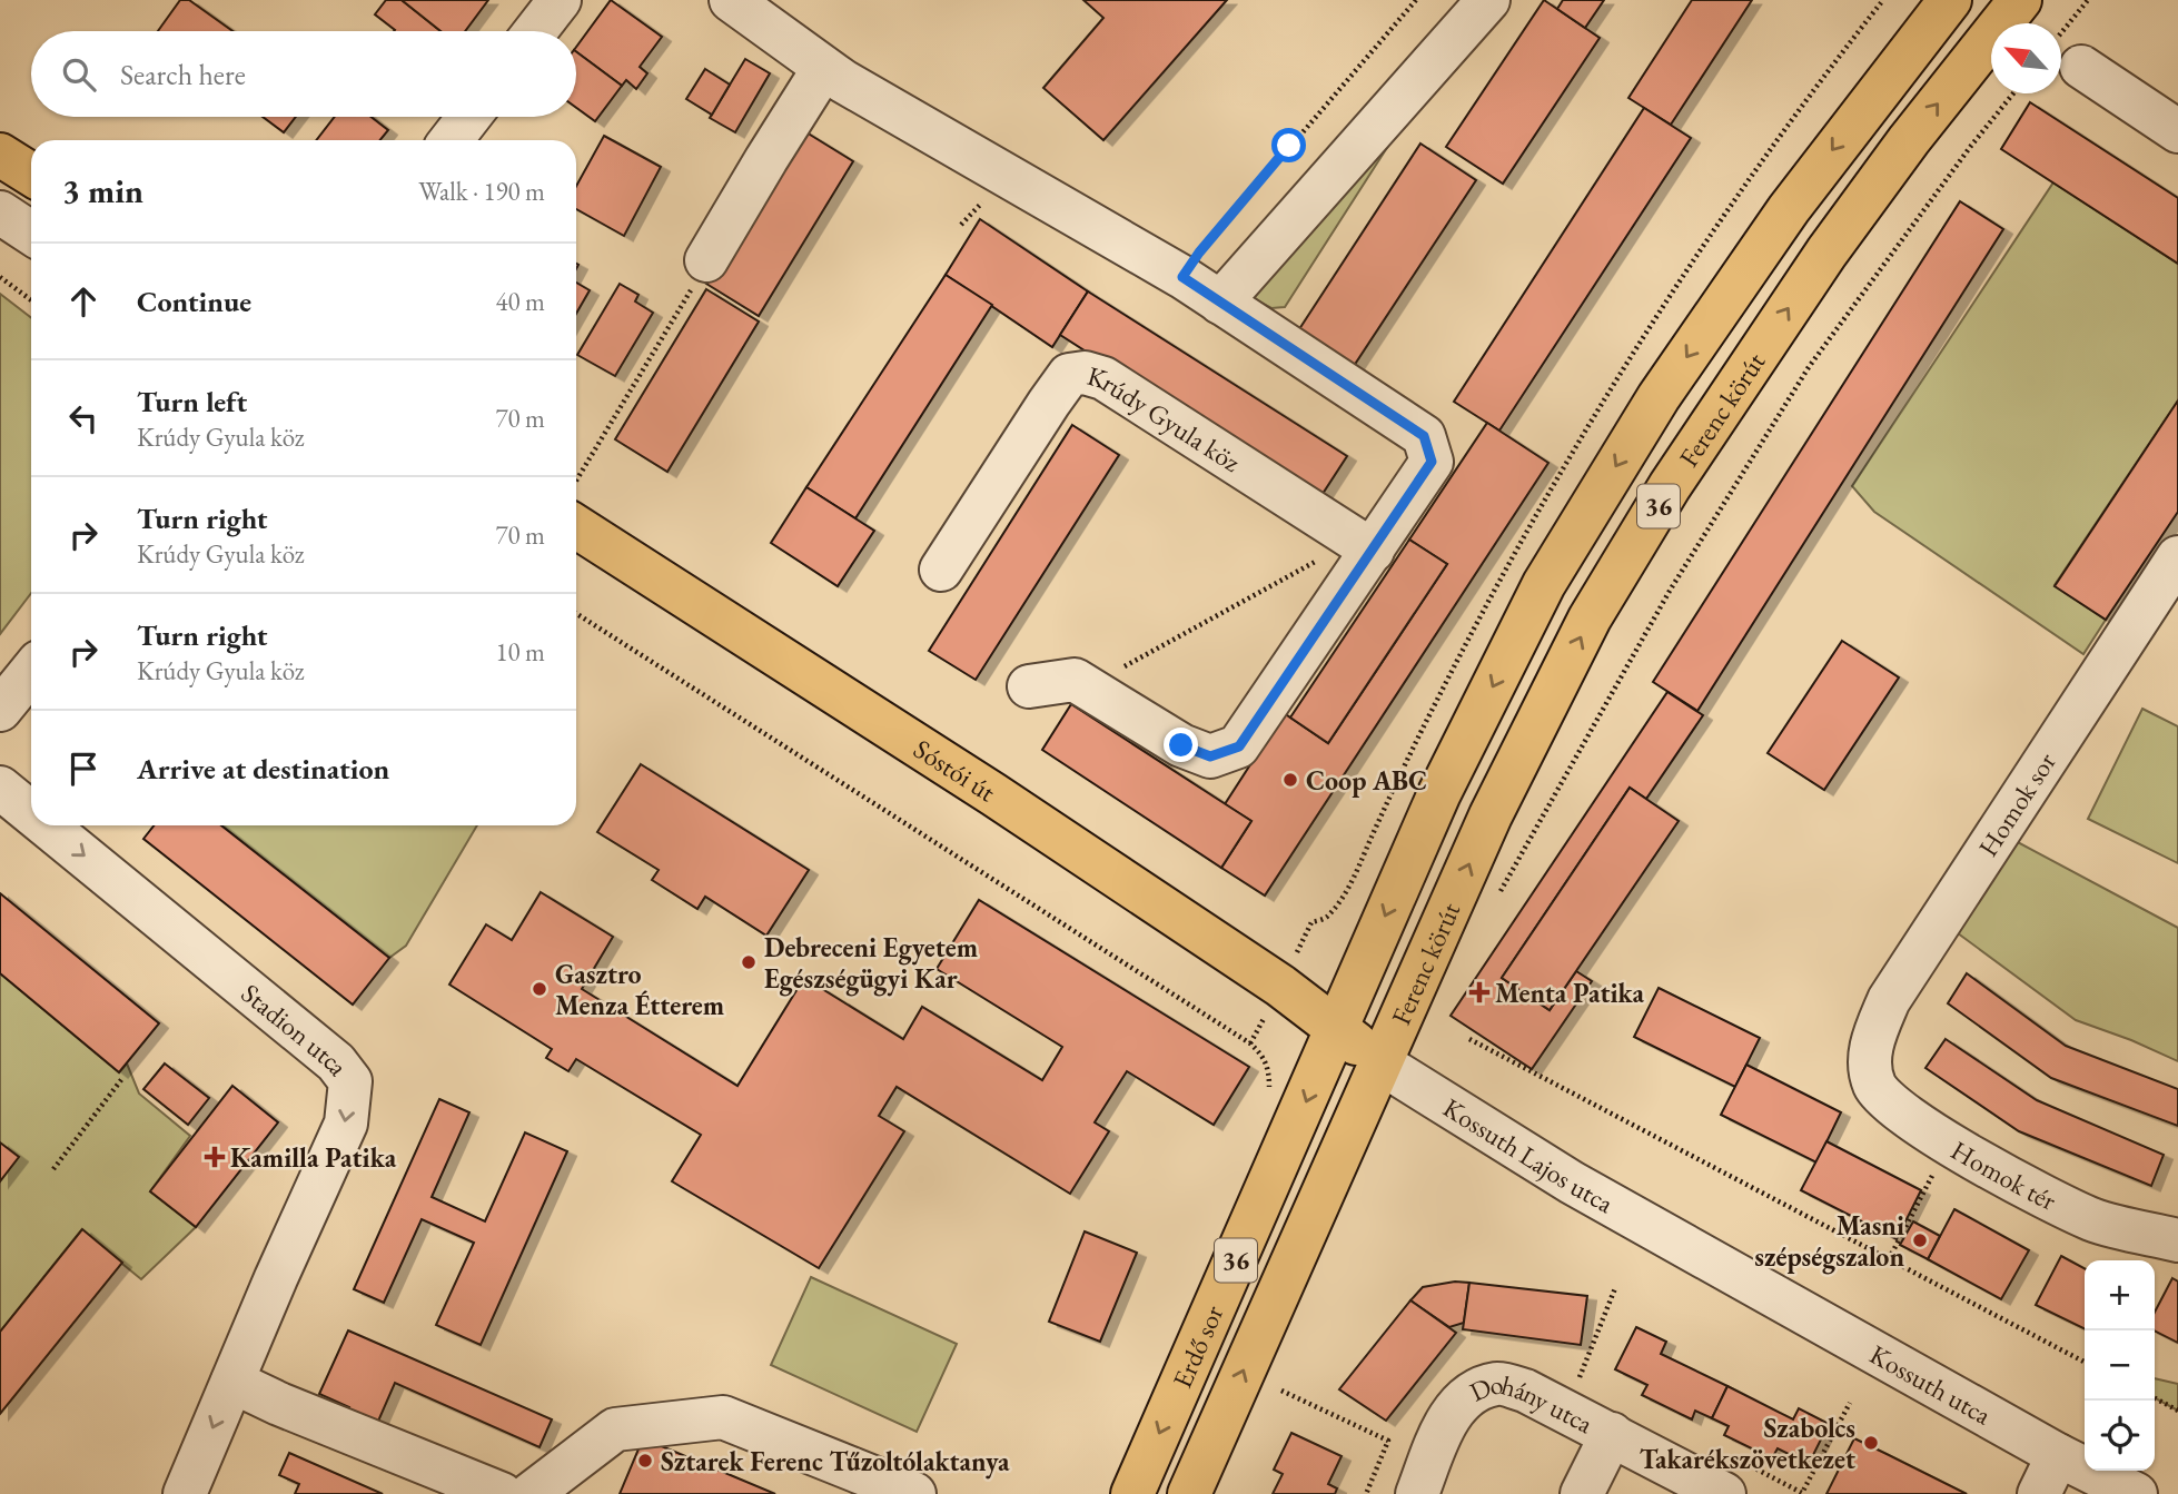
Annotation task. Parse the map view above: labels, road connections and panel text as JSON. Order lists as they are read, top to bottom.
{
  "streets": {
    "main road": [
      "Ferenc körút",
      "36",
      "Sóstói út",
      "Kossuth Lajos utca",
      "Erdő sor"
    ],
    "street": [
      "Krúdy Gyula köz",
      "Homok sor",
      "Stadion utca",
      "Homok tér",
      "Kossuth utca",
      "Dohány utca"
    ]
  },
  "crossings": [
    ["Ferenc körút", "Sóstói út"],
    ["Ferenc körút", "Kossuth Lajos utca"],
    ["Ferenc körút", "Erdő sor"],
    ["Sóstói út", "Kossuth Lajos utca"],
    ["Sóstói út", "Erdő sor"],
    ["Homok sor", "Homok tér"],
    ["Kossuth Lajos utca", "Erdő sor"],
    ["Kossuth Lajos utca", "Kossuth utca"]
  ],
  "one_way": ["Stadion utca"],
  "places": {
    "other": [
      "Coop ABC",
      "Debreceni Egyetem Egészségügyi Kar",
      "Gasztro Menza Étterem",
      "Masni szépségszalon",
      "Szabolcs Takarékszövetkezet",
      "Sztarek Ferenc Tűzoltólaktanya"
    ],
    "health": ["Menta Patika", "Kamilla Patika"]
  },
  "north": "top left",
  "page": {
    "search": "Search here",
    "heading": ["3 min", "Walk · 190 m"],
    "list": [
      ["Continue", "40 m"],
      ["Turn left", "Krúdy Gyula köz", "70 m"],
      ["Turn right", "Krúdy Gyula köz", "70 m"],
      ["Turn right", "Krúdy Gyula köz", "10 m"],
      "Arrive at destination"
    ],
    "map_buttons": ["+", "−"]
  }
}
